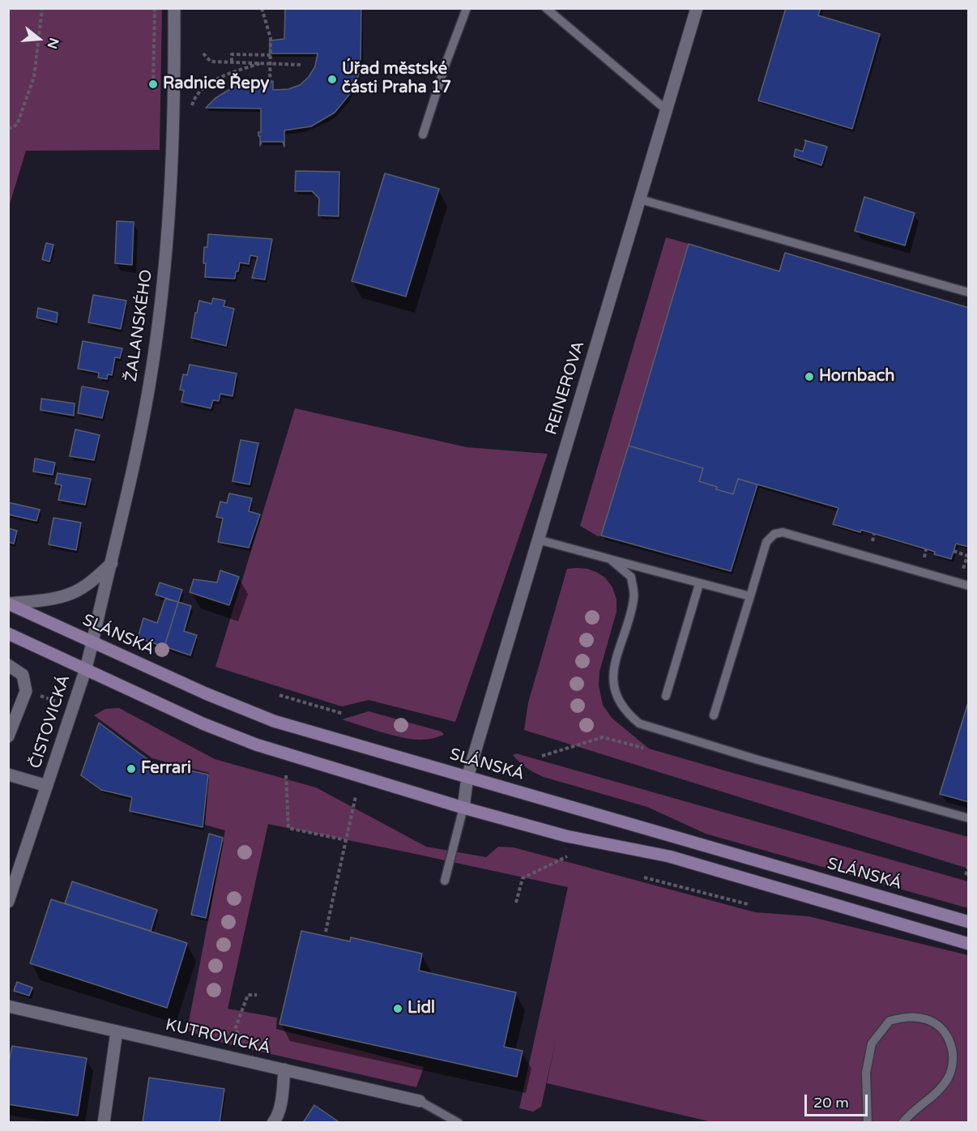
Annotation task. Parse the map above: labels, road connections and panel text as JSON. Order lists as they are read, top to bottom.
{
  "streets": {
    "main road": ["SLÁNSKÁ"],
    "street": [
      "ŽALANSKÉHO",
      "REINEROVA",
      "ČISTOVICKÁ",
      "KUTROVICKÁ"
    ]
  },
  "crossings": [
    ["ŽALANSKÉHO", "SLÁNSKÁ"],
    ["ŽALANSKÉHO", "ČISTOVICKÁ"],
    ["REINEROVA", "SLÁNSKÁ"],
    ["SLÁNSKÁ", "ČISTOVICKÁ"]
  ],
  "places": [
    "Úřad městské části Praha 17",
    "Radnice Řepy",
    "Hornbach",
    "Ferrari",
    "Lidl"
  ],
  "scale_bar": "20 m",
  "north": "right"
}
